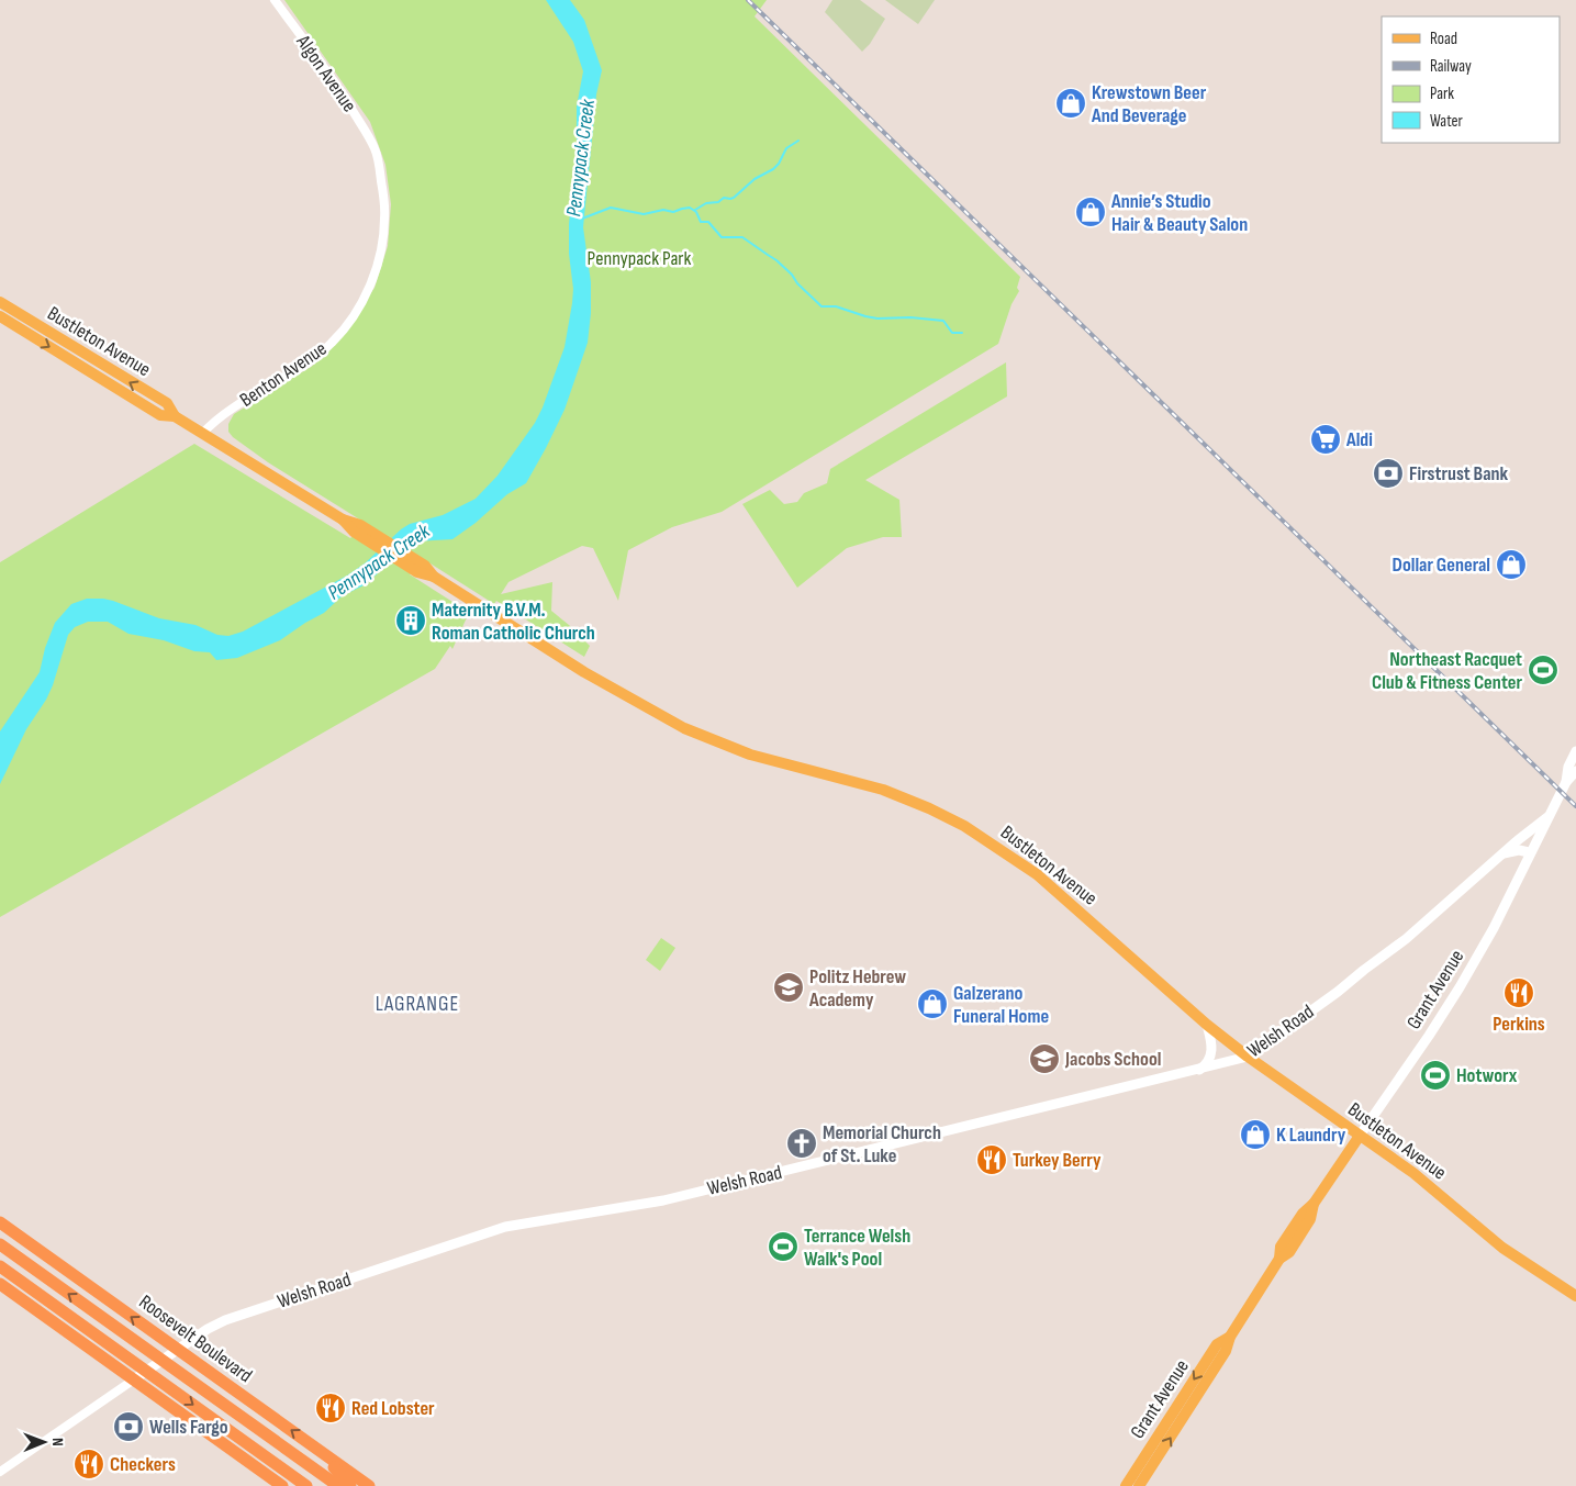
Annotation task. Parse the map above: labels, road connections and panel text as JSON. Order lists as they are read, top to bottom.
{
  "streets": {
    "highway": ["Roosevelt Boulevard"],
    "main road": ["Bustleton Avenue", "Grant Avenue", "Welsh Road"],
    "street": ["Algon Avenue", "Benton Avenue"]
  },
  "crossings": [
    ["Algon Avenue", "Benton Avenue"],
    ["Bustleton Avenue", "Benton Avenue"],
    ["Bustleton Avenue", "Grant Avenue"],
    ["Bustleton Avenue", "Welsh Road"],
    ["Grant Avenue", "Welsh Road"],
    ["Welsh Road", "Roosevelt Boulevard"]
  ],
  "districts": ["LAGRANGE"],
  "water": ["Pennypack Creek"],
  "parks": ["Pennypack Park"],
  "places": {
    "shop": [
      "Krewstown Beer And Beverage",
      "Annie’s Studio Hair & Beauty Salon",
      "Dollar General",
      "Galzerano Funeral Home",
      "K Laundry"
    ],
    "supermarket": ["Aldi"],
    "bank": ["Firstrust Bank", "Wells Fargo"],
    "building": ["Maternity B.V.M. Roman Catholic Church"],
    "sports": ["Northeast Racquet Club & Fitness Center", "Hotworx", "Terrance Welsh Walk's Pool"],
    "school or university": ["Politz Hebrew Academy", "Jacobs School"],
    "restaurant": [
      "Perkins",
      "Turkey Berry",
      "Red Lobster",
      "Checkers"
    ],
    "church": ["Memorial Church of St. Luke"]
  },
  "legend": [
    "Road",
    "Railway",
    "Park",
    "Water"
  ],
  "north": "right"
}
